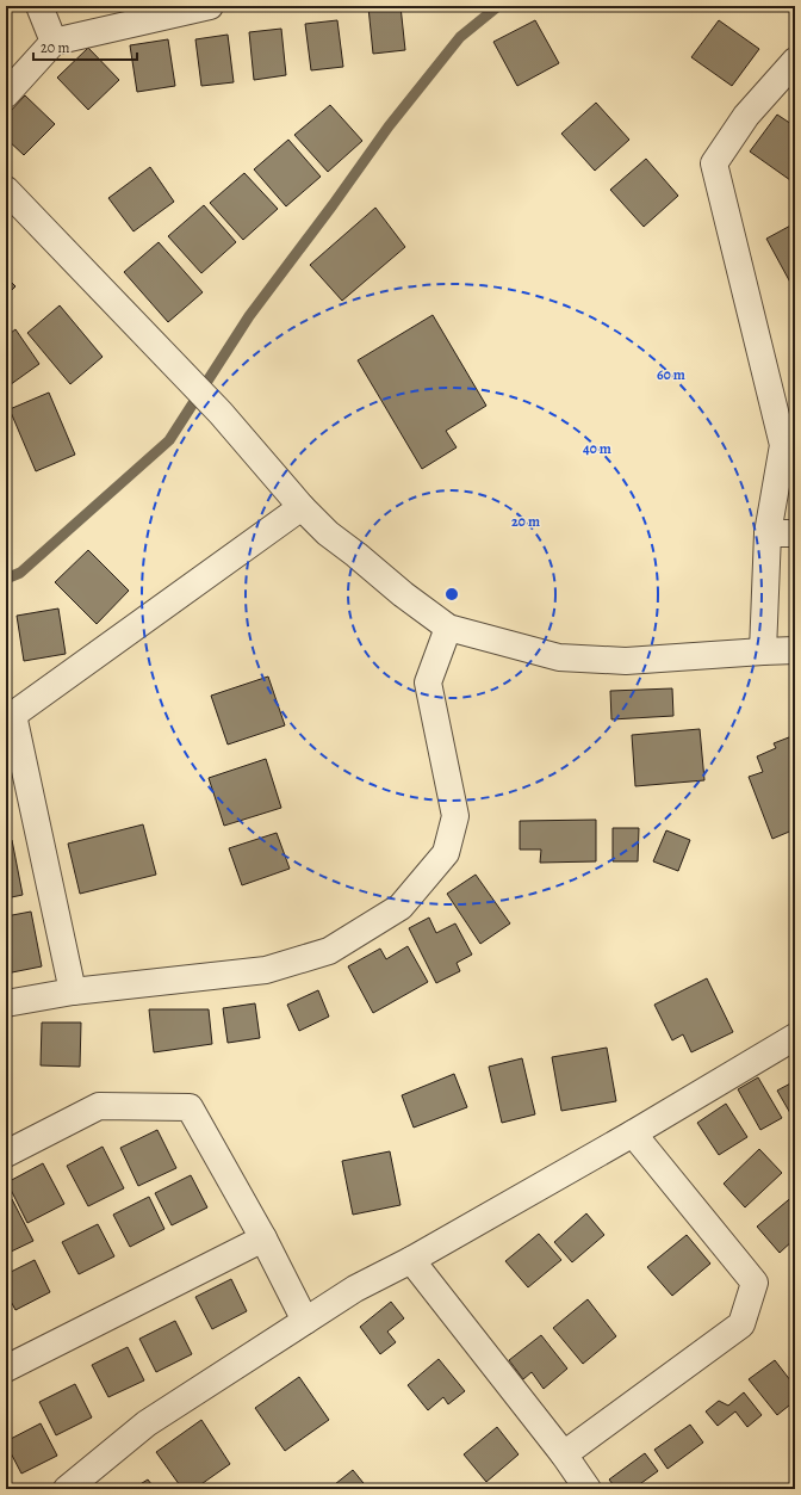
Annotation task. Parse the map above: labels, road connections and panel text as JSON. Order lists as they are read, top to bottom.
{
  "scale_bar": "20 m",
  "rings": ["60 m", "40 m", "20 m"]
}
